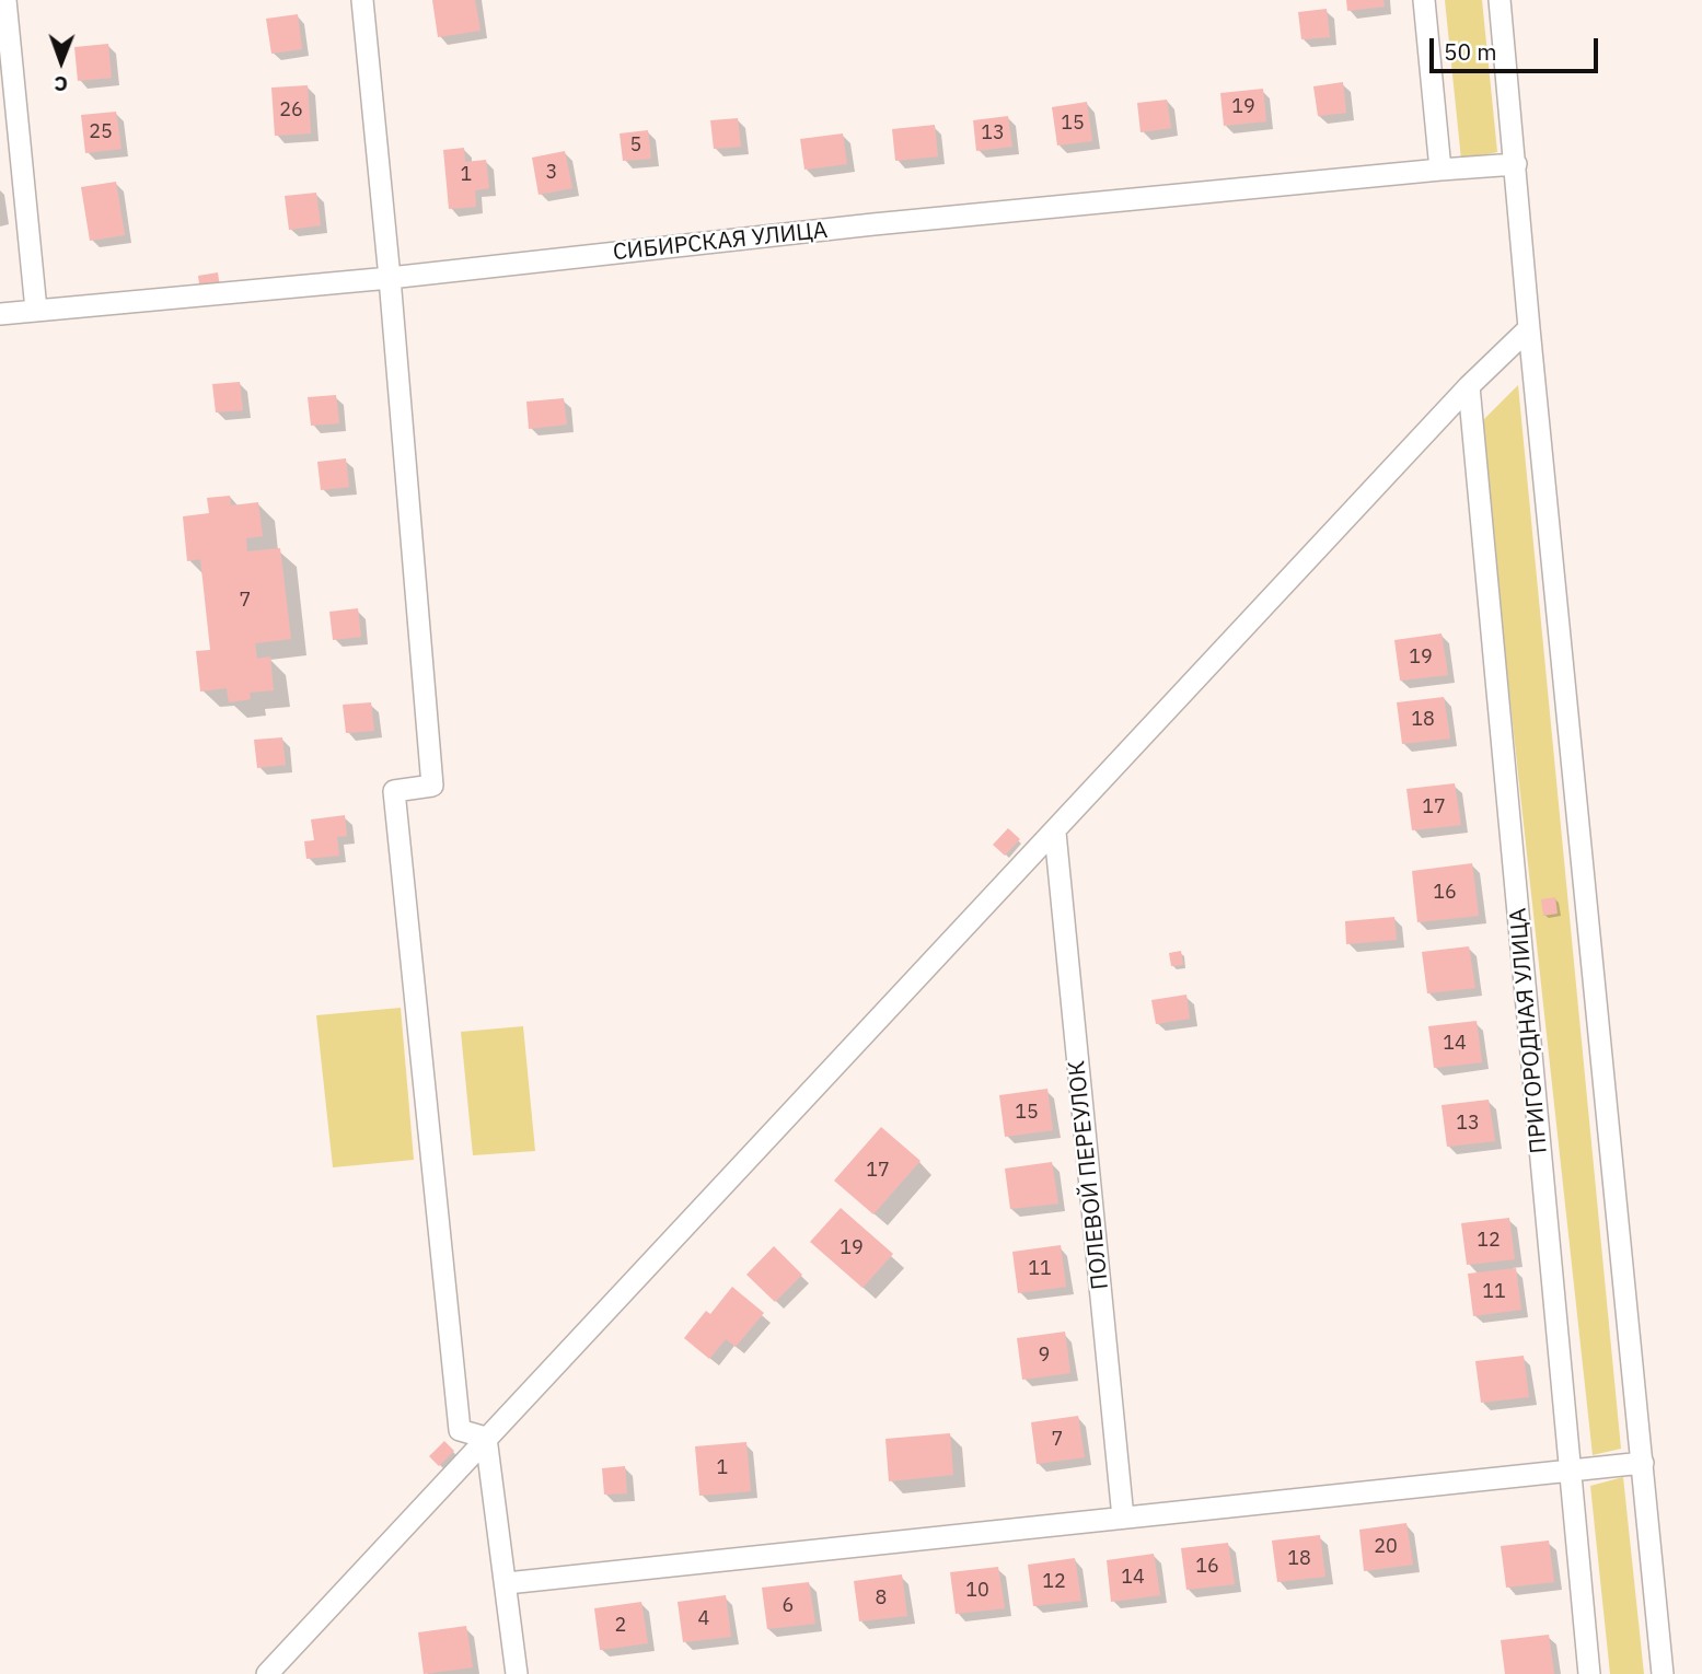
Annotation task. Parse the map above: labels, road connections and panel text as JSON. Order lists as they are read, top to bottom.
{
  "streets": {
    "street": ["СИБИРСКАЯ УЛИЦА", "ПРИГОРОДНАЯ УЛИЦА", "ПОЛЕВОЙ ПЕРЕУЛОК"]
  },
  "house_numbers": [
    "19",
    "26",
    "15",
    "25",
    "13",
    "5",
    "3",
    "1",
    "7",
    "19",
    "18",
    "17",
    "16",
    "14",
    "15",
    "13",
    "17",
    "12",
    "19",
    "11",
    "11",
    "9",
    "7",
    "1",
    "20",
    "18",
    "16",
    "14",
    "12",
    "10",
    "8",
    "6",
    "4",
    "2"
  ],
  "scale_bar": "50 m",
  "north": "bottom"
}
